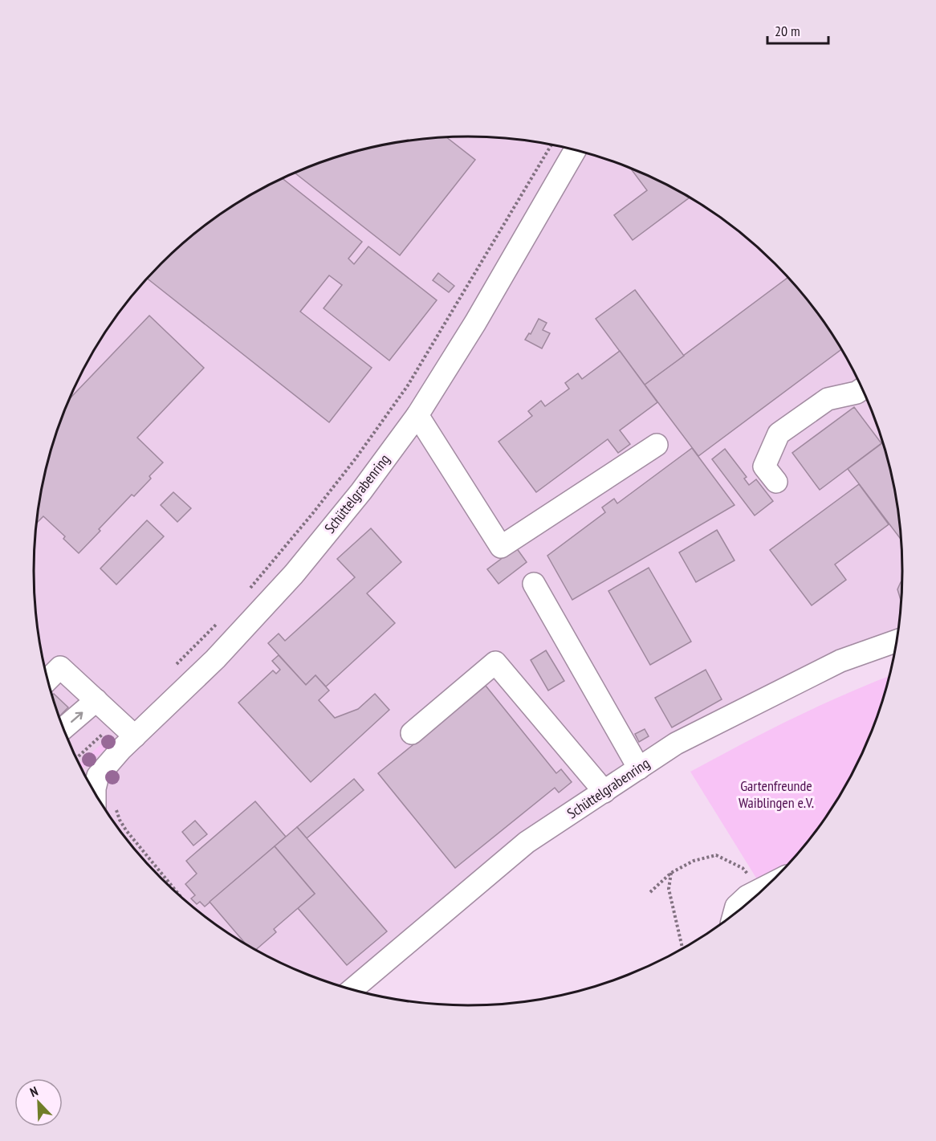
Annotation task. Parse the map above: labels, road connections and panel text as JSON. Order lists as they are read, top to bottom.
{
  "streets": {
    "street": ["Schüttelgrabenring"]
  },
  "parks": ["Gartenfreunde Waiblingen e.V."],
  "scale_bar": "20 m",
  "north": "top left"
}
